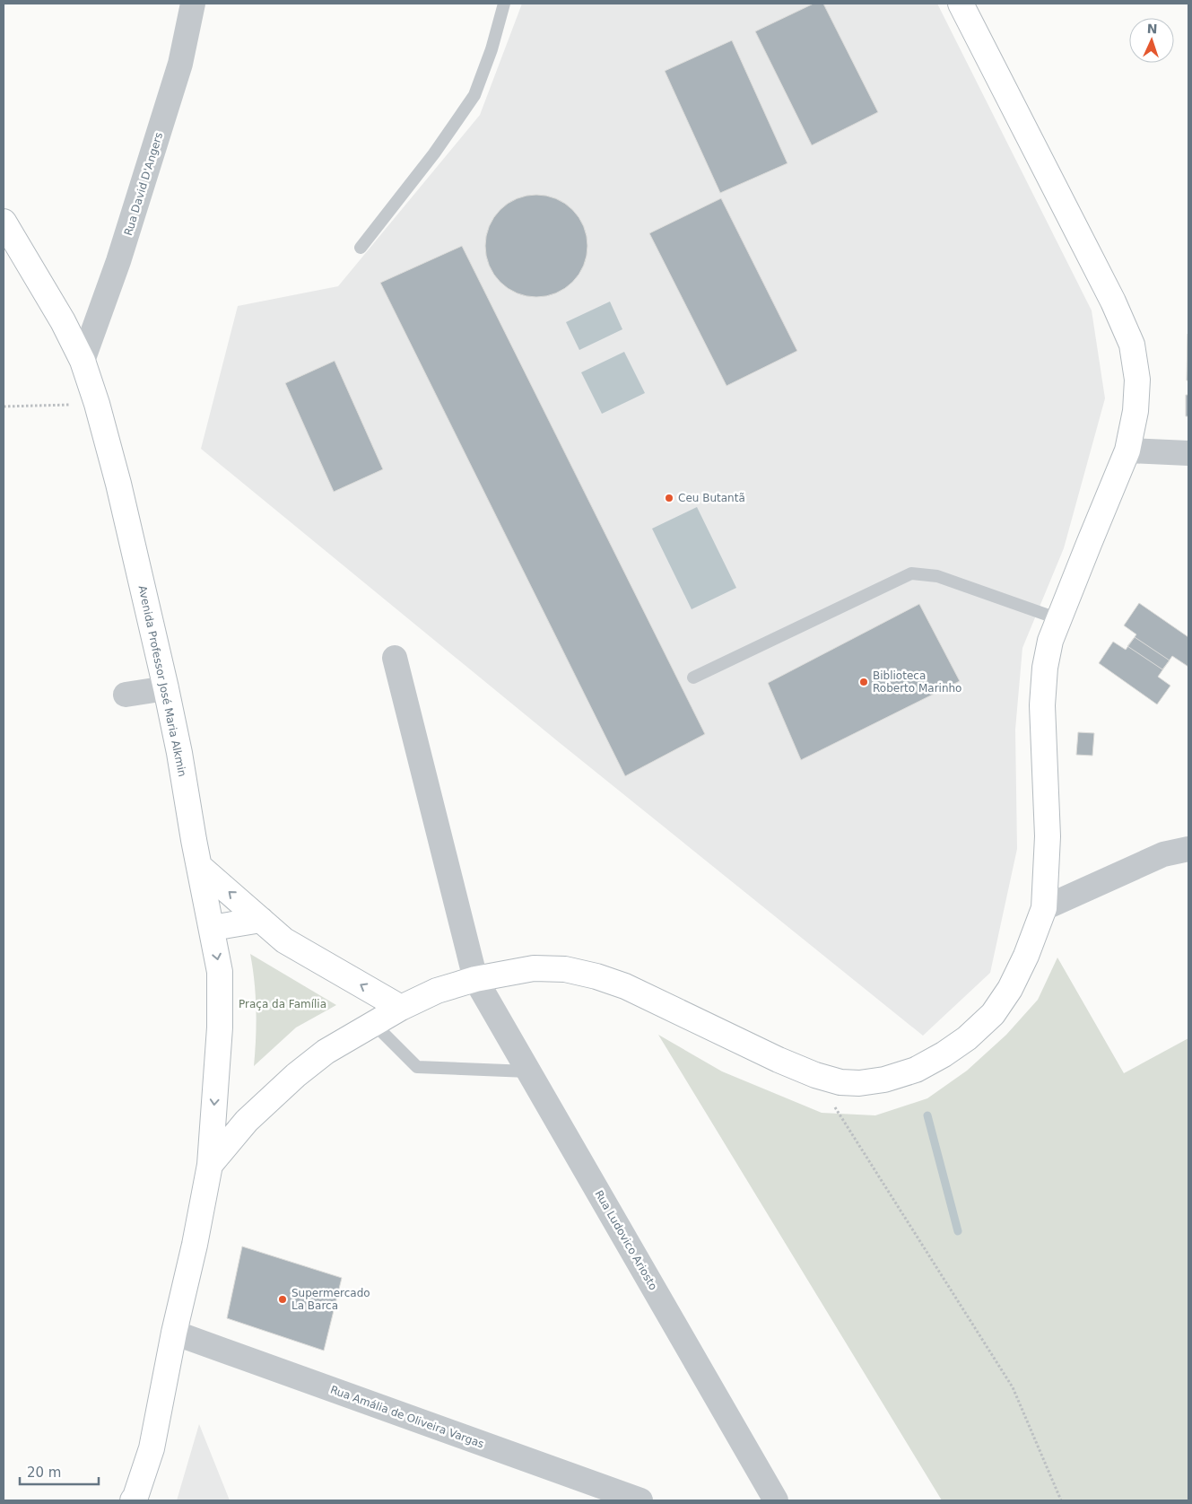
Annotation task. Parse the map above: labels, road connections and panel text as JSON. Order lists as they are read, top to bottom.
{
  "streets": {
    "main road": ["Avenida Professor José Maria Alkmin"],
    "street": ["Rua David D'Angers", "Rua Ludovico Ariosto", "Rua Amália de Oliveira Vargas"]
  },
  "crossings": [
    ["Rua David D'Angers", "Avenida Professor José Maria Alkmin"],
    ["Avenida Professor José Maria Alkmin", "Rua Amália de Oliveira Vargas"]
  ],
  "parks": ["Praça da Família"],
  "places": ["Ceu Butantã", "Biblioteca Roberto Marinho", "Supermercado La Barca"],
  "scale_bar": "20 m",
  "north": "top"
}
